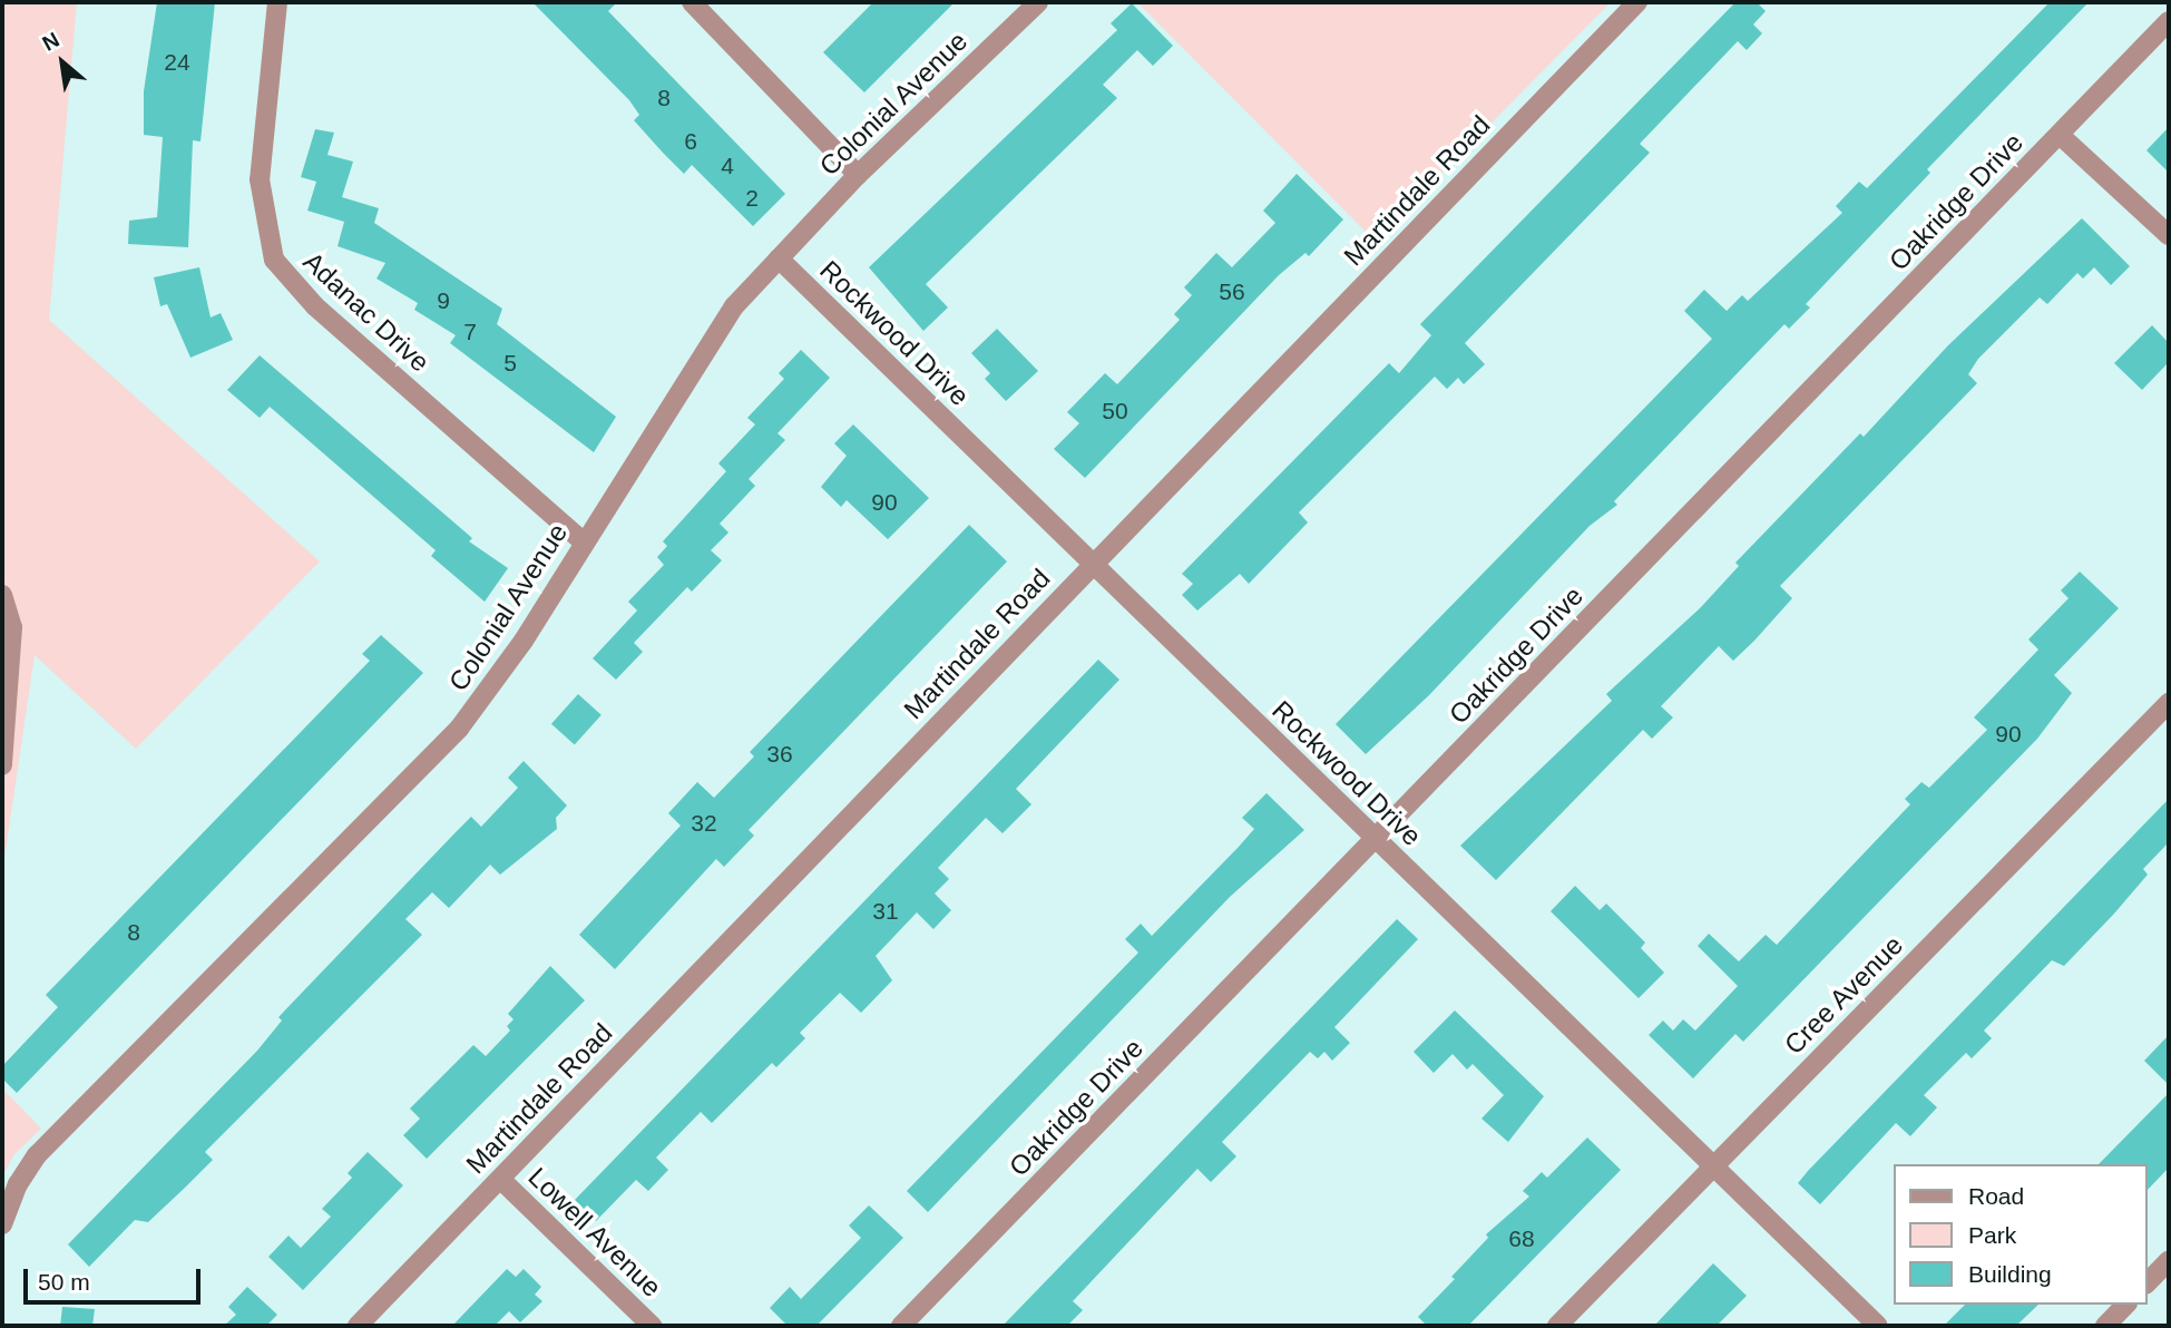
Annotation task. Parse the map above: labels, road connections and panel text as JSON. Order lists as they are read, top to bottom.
{
  "streets": {
    "street": [
      "Colonial Avenue",
      "Martindale Road",
      "Oakridge Drive",
      "Adanac Drive",
      "Rockwood Drive",
      "Cree Avenue",
      "Lowell Avenue"
    ]
  },
  "crossings": [
    ["Colonial Avenue", "Adanac Drive"],
    ["Colonial Avenue", "Rockwood Drive"],
    ["Martindale Road", "Rockwood Drive"],
    ["Martindale Road", "Lowell Avenue"],
    ["Oakridge Drive", "Rockwood Drive"],
    ["Rockwood Drive", "Cree Avenue"]
  ],
  "house_numbers": [
    "24",
    "8",
    "6",
    "4",
    "2",
    "56",
    "9",
    "7",
    "5",
    "50",
    "90",
    "90",
    "36",
    "32",
    "31",
    "8",
    "68"
  ],
  "legend": ["Road", "Park", "Building"],
  "scale_bar": "50 m",
  "north": "top left"
}
